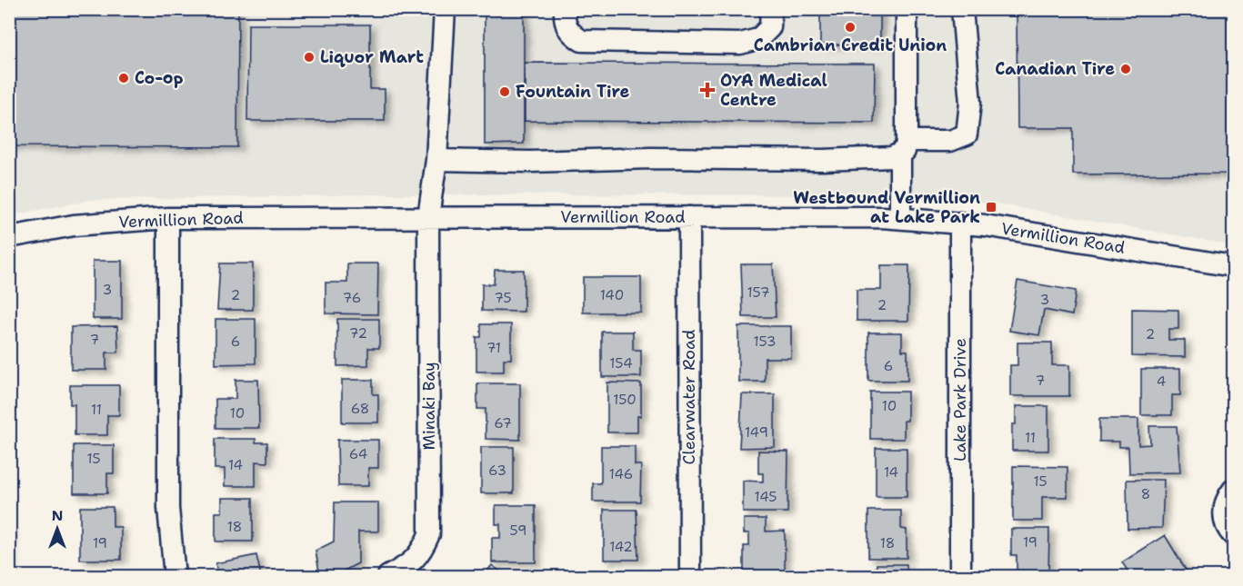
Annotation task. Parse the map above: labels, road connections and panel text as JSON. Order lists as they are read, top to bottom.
{
  "streets": {
    "street": [
      "Vermillion Road",
      "Clearwater Road",
      "Lake Park Drive",
      "Minaki Bay"
    ]
  },
  "crossings": [
    ["Vermillion Road", "Clearwater Road"],
    ["Vermillion Road", "Lake Park Drive"],
    ["Vermillion Road", "Minaki Bay"]
  ],
  "places": {
    "other": [
      "Cambrian Credit Union",
      "Liquor Mart",
      "Canadian Tire",
      "Co-op",
      "Fountain Tire"
    ],
    "health": ["OYA Medical Centre"],
    "transit": ["Westbound Vermillion at Lake Park"]
  },
  "house_numbers": [
    "3",
    "157",
    "2",
    "140",
    "76",
    "75",
    "3",
    "2",
    "72",
    "2",
    "7",
    "6",
    "153",
    "71",
    "154",
    "6",
    "7",
    "4",
    "150",
    "10",
    "68",
    "11",
    "10",
    "67",
    "149",
    "11",
    "64",
    "15",
    "14",
    "63",
    "14",
    "146",
    "15",
    "8",
    "145",
    "18",
    "59",
    "19",
    "19",
    "18",
    "142"
  ],
  "north": "top"
}
